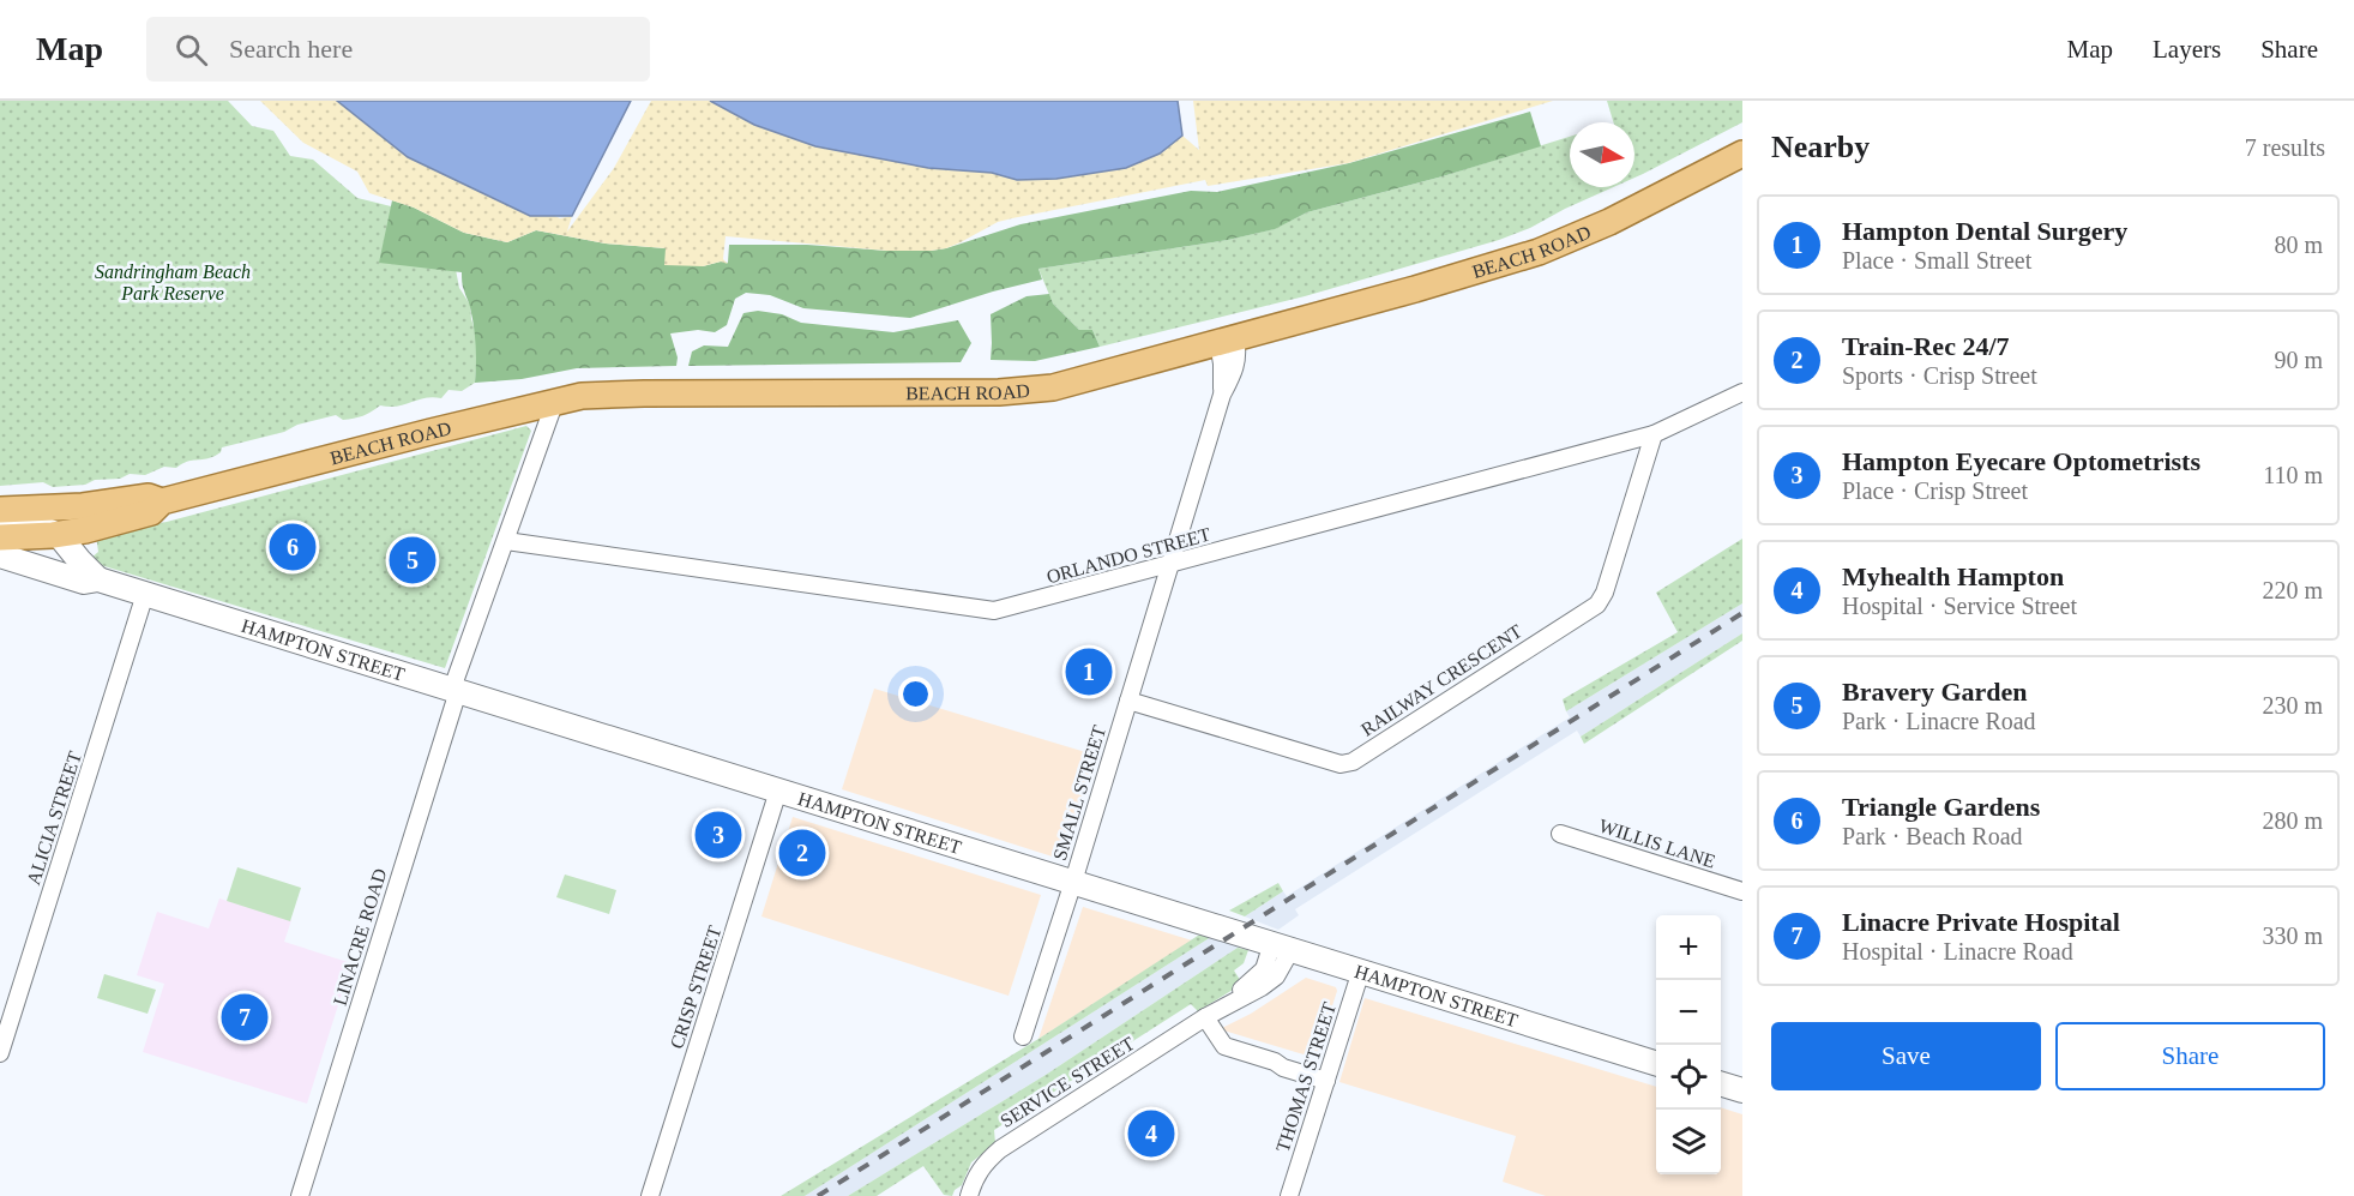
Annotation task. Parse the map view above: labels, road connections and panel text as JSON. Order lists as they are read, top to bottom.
{
  "streets": {
    "main road": ["BEACH ROAD", "HAMPTON STREET"],
    "street": [
      "ORLANDO STREET",
      "RAILWAY CRESCENT",
      "SMALL STREET",
      "ALICIA STREET",
      "WILLIS LANE",
      "LINACRE ROAD",
      "CRISP STREET",
      "THOMAS STREET",
      "SERVICE STREET"
    ]
  },
  "crossings": [
    ["BEACH ROAD", "HAMPTON STREET"],
    ["BEACH ROAD", "SMALL STREET"],
    ["BEACH ROAD", "LINACRE ROAD"],
    ["ORLANDO STREET", "RAILWAY CRESCENT"],
    ["ORLANDO STREET", "SMALL STREET"],
    ["ORLANDO STREET", "LINACRE ROAD"],
    ["HAMPTON STREET", "SMALL STREET"],
    ["HAMPTON STREET", "ALICIA STREET"],
    ["HAMPTON STREET", "LINACRE ROAD"],
    ["HAMPTON STREET", "CRISP STREET"],
    ["HAMPTON STREET", "THOMAS STREET"],
    ["HAMPTON STREET", "SERVICE STREET"],
    ["RAILWAY CRESCENT", "SMALL STREET"]
  ],
  "parks": ["Sandringham Beach Park Reserve"],
  "north": "right",
  "page": {
    "header": "Map",
    "search": "Search here",
    "nav": ["Map", "Layers", "Share"],
    "heading": ["Nearby", "7 results"],
    "list": [
      {
        "mark": "1",
        "name": "Hampton Dental Surgery",
        "note": "Place · Small Street",
        "value": "80 m"
      },
      {
        "mark": "2",
        "name": "Train-Rec 24/7",
        "note": "Sports · Crisp Street",
        "value": "90 m"
      },
      {
        "mark": "3",
        "name": "Hampton Eyecare Optometrists",
        "note": "Place · Crisp Street",
        "value": "110 m"
      },
      {
        "mark": "4",
        "name": "Myhealth Hampton",
        "note": "Hospital · Service Street",
        "value": "220 m"
      },
      {
        "mark": "5",
        "name": "Bravery Garden",
        "note": "Park · Linacre Road",
        "value": "230 m"
      },
      {
        "mark": "6",
        "name": "Triangle Gardens",
        "note": "Park · Beach Road",
        "value": "280 m"
      },
      {
        "mark": "7",
        "name": "Linacre Private Hospital",
        "note": "Hospital · Linacre Road",
        "value": "330 m"
      }
    ],
    "pins": [
      "6",
      "5",
      "1",
      "3",
      "2",
      "7",
      "4"
    ],
    "map_buttons": ["+", "−"],
    "buttons": ["Save", "Share"]
  }
}
